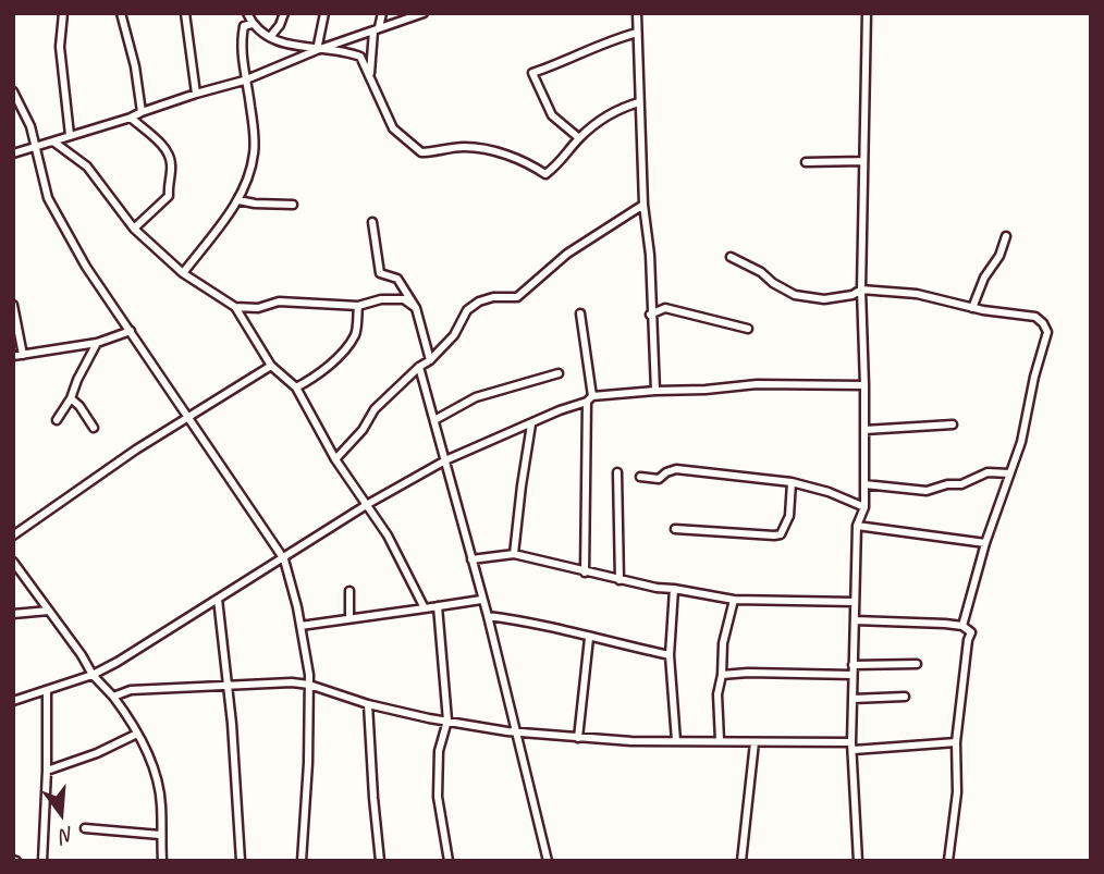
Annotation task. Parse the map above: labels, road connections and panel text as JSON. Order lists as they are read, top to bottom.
{
  "north": "bottom"
}
